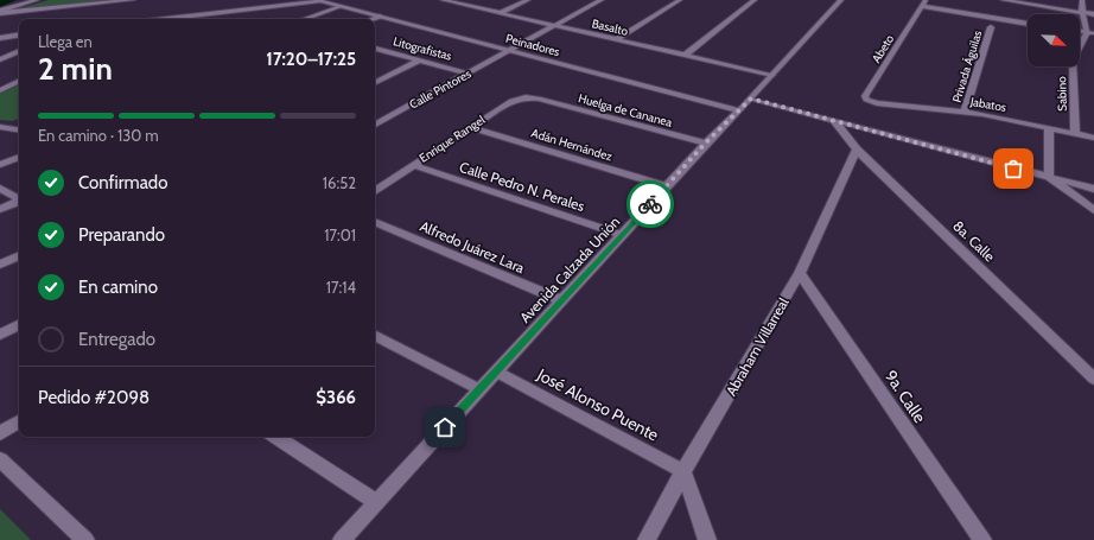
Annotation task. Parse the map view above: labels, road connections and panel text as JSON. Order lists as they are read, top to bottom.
{
  "streets": {
    "street": [
      "Basalto",
      "Peinadores",
      "Litografistas",
      "Abeto",
      "Privada Águilas",
      "Calle Pintores",
      "Sabino",
      "Jabatos",
      "Huelga de Cananea",
      "Enrique Rangel",
      "Adán Hernández",
      "Calle Pedro N. Perales",
      "8a. Calle",
      "Alfredo Juárez Lara",
      "Avenida Calzada Unión",
      "Abraham Villarreal",
      "9a. Calle",
      "José Alonso Puente"
    ]
  },
  "crossings": [
    ["Basalto", "Calle Pintores"],
    ["Basalto", "Avenida Calzada Unión"],
    ["Peinadores", "Calle Pintores"],
    ["Peinadores", "Avenida Calzada Unión"],
    ["Litografistas", "Calle Pintores"],
    ["Abeto", "Jabatos"],
    ["Privada Águilas", "Jabatos"],
    ["Sabino", "Jabatos"],
    ["Huelga de Cananea", "Enrique Rangel"],
    ["Huelga de Cananea", "Avenida Calzada Unión"],
    ["Enrique Rangel", "Adán Hernández"],
    ["Enrique Rangel", "Calle Pedro N. Perales"],
    ["Adán Hernández", "Avenida Calzada Unión"],
    ["Calle Pedro N. Perales", "Avenida Calzada Unión"],
    ["8a. Calle", "Abraham Villarreal"],
    ["Alfredo Juárez Lara", "Avenida Calzada Unión"],
    ["Avenida Calzada Unión", "José Alonso Puente"],
    ["Abraham Villarreal", "9a. Calle"],
    ["Abraham Villarreal", "José Alonso Puente"]
  ],
  "north": "bottom right",
  "page": {
    "heading": ["2 min", "Llega en", "17:20–17:25"],
    "panel": ["Pedido #2098", "$366"],
    "bar": "En camino · 130 m",
    "list": [
      ["Confirmado", "16:52"],
      ["Preparando", "17:01"],
      ["En camino", "17:14"],
      "Entregado"
    ]
  }
}
